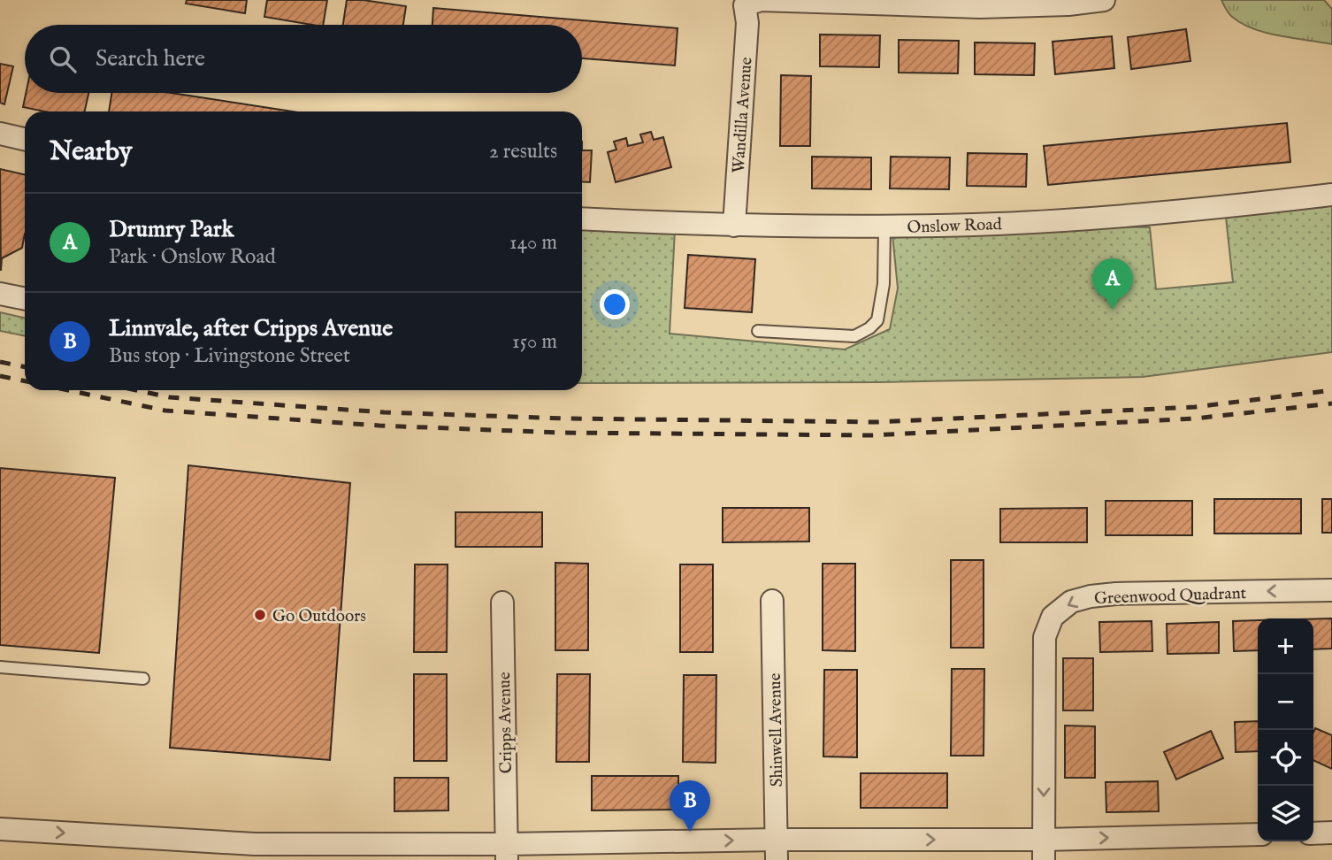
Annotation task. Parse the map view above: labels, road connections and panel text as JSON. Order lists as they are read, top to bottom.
{
  "streets": {
    "street": [
      "Wandilla Avenue",
      "Onslow Road",
      "Greenwood Quadrant",
      "Cripps Avenue",
      "Shinwell Avenue"
    ]
  },
  "crossings": [
    ["Wandilla Avenue", "Onslow Road"]
  ],
  "places": ["Go Outdoors"],
  "page": {
    "search": "Search here",
    "heading": ["Nearby", "2 results"],
    "list": [
      {
        "mark": "A",
        "name": "Drumry Park",
        "note": "Park · Onslow Road",
        "value": "140 m"
      },
      {
        "mark": "B",
        "name": "Linnvale, after Cripps Avenue",
        "note": "Bus stop · Livingstone Street",
        "value": "150 m"
      }
    ],
    "pins": ["A", "B"],
    "map_buttons": ["+", "−"]
  }
}
